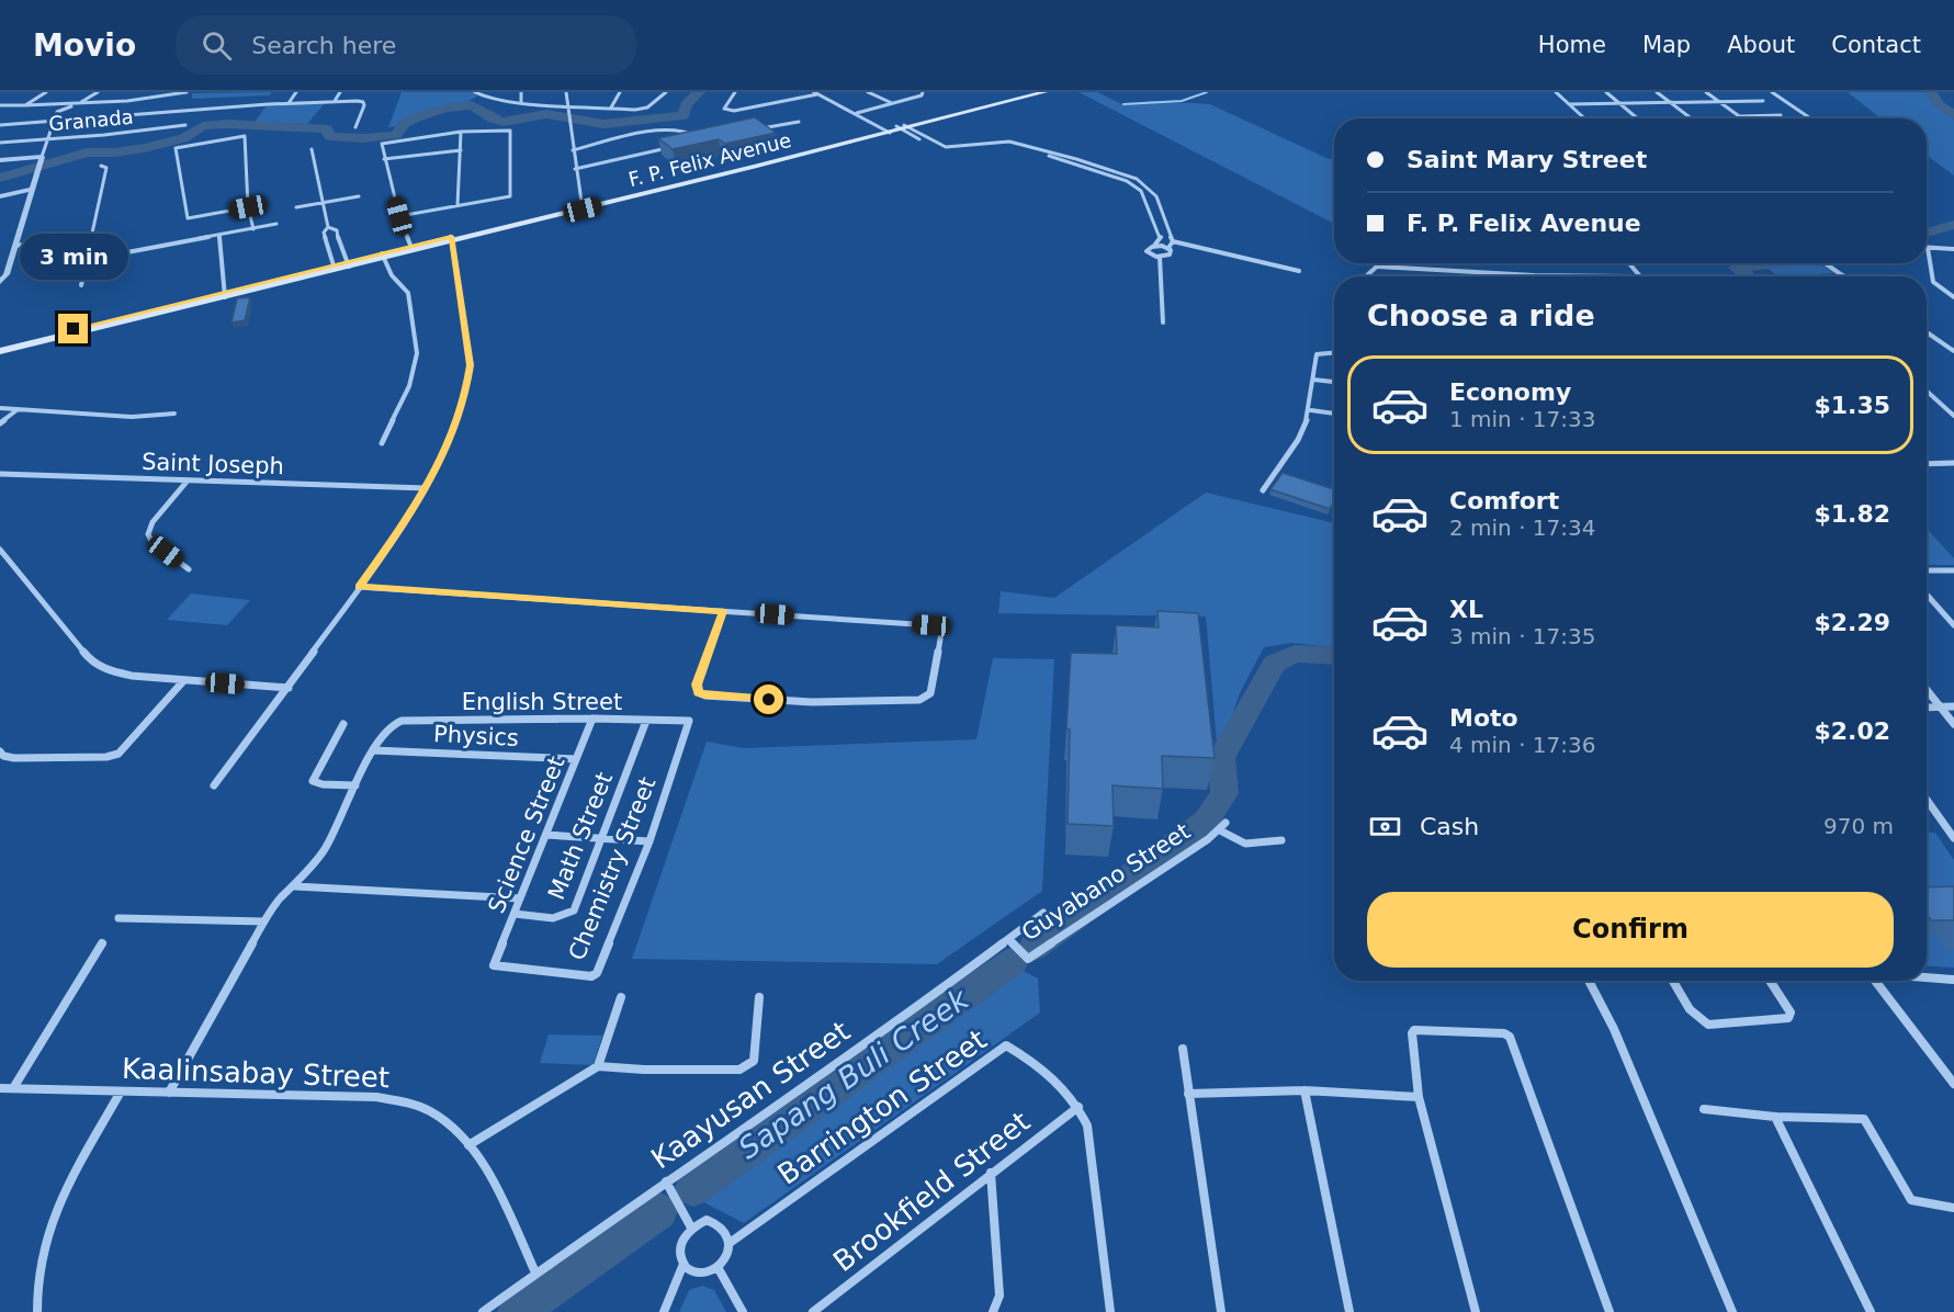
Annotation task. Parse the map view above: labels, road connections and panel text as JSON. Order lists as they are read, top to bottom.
{
  "streets": {
    "main road": ["F. P. Felix Avenue"],
    "street": [
      "Granada",
      "Saint Joseph",
      "English Street",
      "Physics",
      "Science Street",
      "Math Street",
      "Chemistry Street",
      "Guyabano Street",
      "Kaalinsabay Street",
      "Kaayusan Street",
      "Barrington Street",
      "Brookfield Street"
    ]
  },
  "crossings": [
    ["English Street", "Physics"],
    ["English Street", "Science Street"],
    ["English Street", "Math Street"],
    ["English Street", "Chemistry Street"],
    ["Physics", "Science Street"],
    ["Science Street", "Math Street"],
    ["Science Street", "Chemistry Street"],
    ["Guyabano Street", "Kaayusan Street"],
    ["Kaalinsabay Street", "Kaayusan Street"],
    ["Barrington Street", "Brookfield Street"]
  ],
  "water": ["Sapang Buli Creek"],
  "page": {
    "header": "Movio",
    "search": "Search here",
    "nav": [
      "Home",
      "Map",
      "About",
      "Contact"
    ],
    "banner": ["Saint Mary Street", "F. P. Felix Avenue"],
    "bubble": "3 min",
    "heading": "Choose a ride",
    "list": [
      {
        "name": "Economy",
        "note": "1 min · 17:33",
        "value": "$1.35"
      },
      {
        "name": "Comfort",
        "note": "2 min · 17:34",
        "value": "$1.82"
      },
      {
        "name": "XL",
        "note": "3 min · 17:35",
        "value": "$2.29"
      },
      {
        "name": "Moto",
        "note": "4 min · 17:36",
        "value": "$2.02"
      }
    ],
    "pay": ["Cash", "970 m"],
    "buttons": "Confirm"
  }
}
